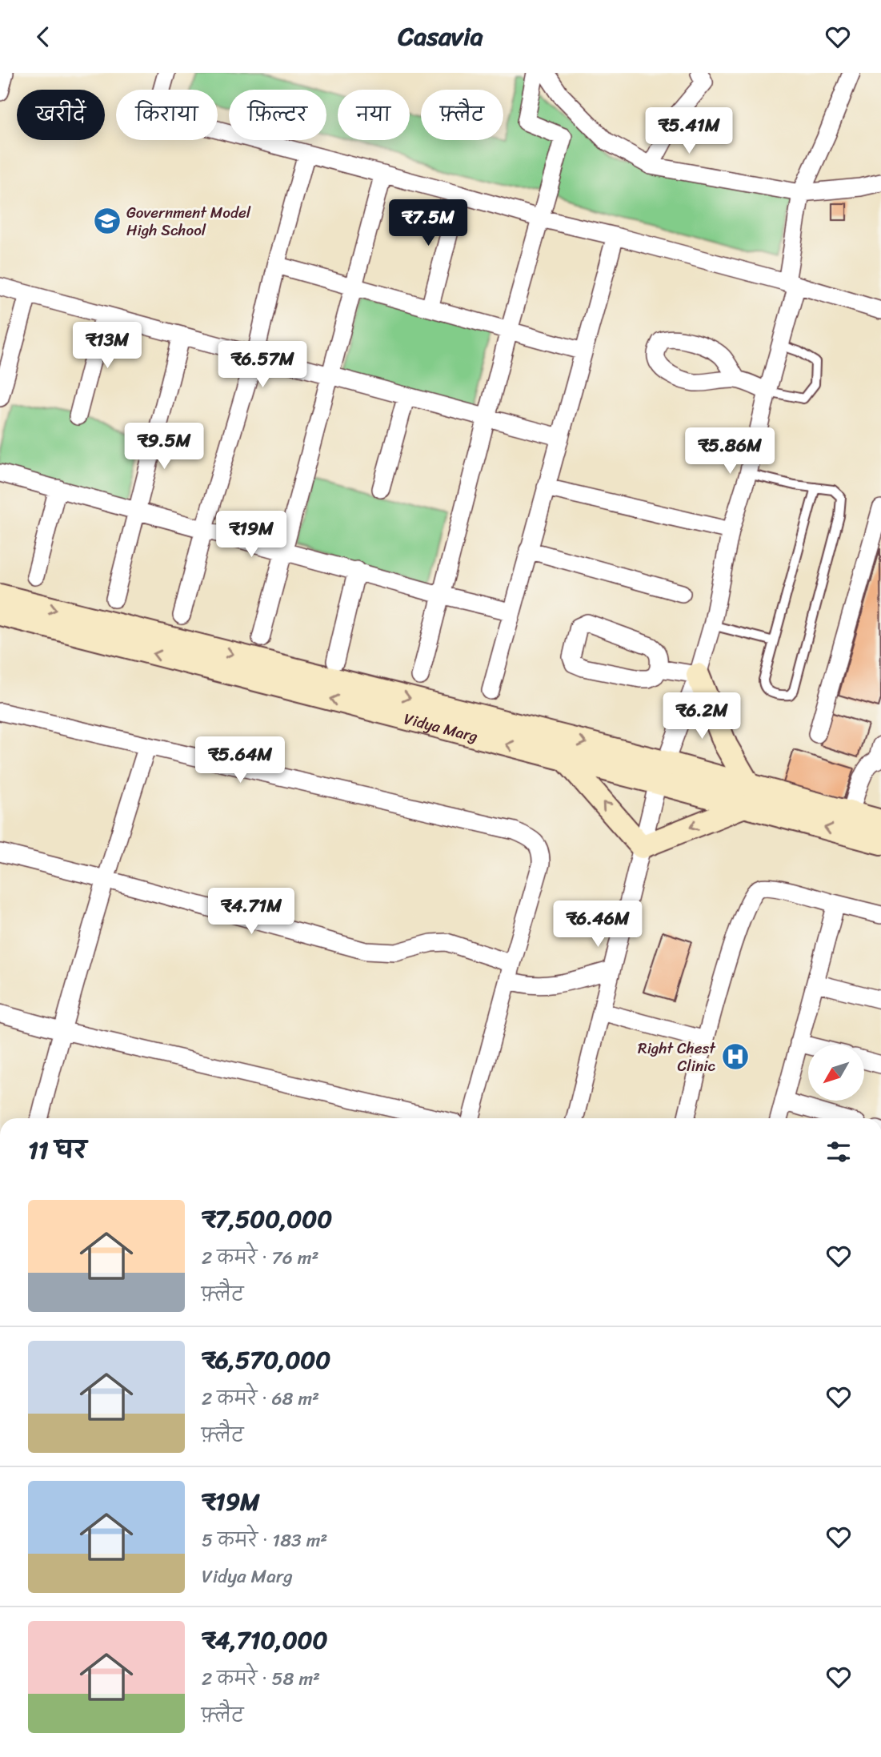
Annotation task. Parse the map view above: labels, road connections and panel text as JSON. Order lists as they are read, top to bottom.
{
  "streets": {
    "main road": ["Vidya Marg"]
  },
  "places": {
    "school or university": ["Government Model High School"],
    "hospital": ["Right Chest Clinic"]
  },
  "north": "bottom left",
  "page": {
    "header": "Casavia",
    "chip": [
      "खरीदें",
      "किराया",
      "फ़िल्टर",
      "नया",
      "फ़्लैट"
    ],
    "price": [
      "₹5.41M",
      "₹7.5M",
      "₹13M",
      "₹6.57M",
      "₹9.5M",
      "₹5.86M",
      "₹19M",
      "₹6.2M",
      "₹5.64M",
      "₹4.71M",
      "₹6.46M"
    ],
    "heading": "11 घर",
    "list": [
      {
        "name": "₹7,500,000",
        "note": "2 कमरे · 76 m² · फ़्लैट"
      },
      {
        "name": "₹6,570,000",
        "note": "2 कमरे · 68 m² · फ़्लैट"
      },
      {
        "name": "₹19M",
        "note": "5 कमरे · 183 m² · Vidya Marg"
      },
      {
        "name": "₹4,710,000",
        "note": "2 कमरे · 58 m² · फ़्लैट"
      }
    ]
  }
}
